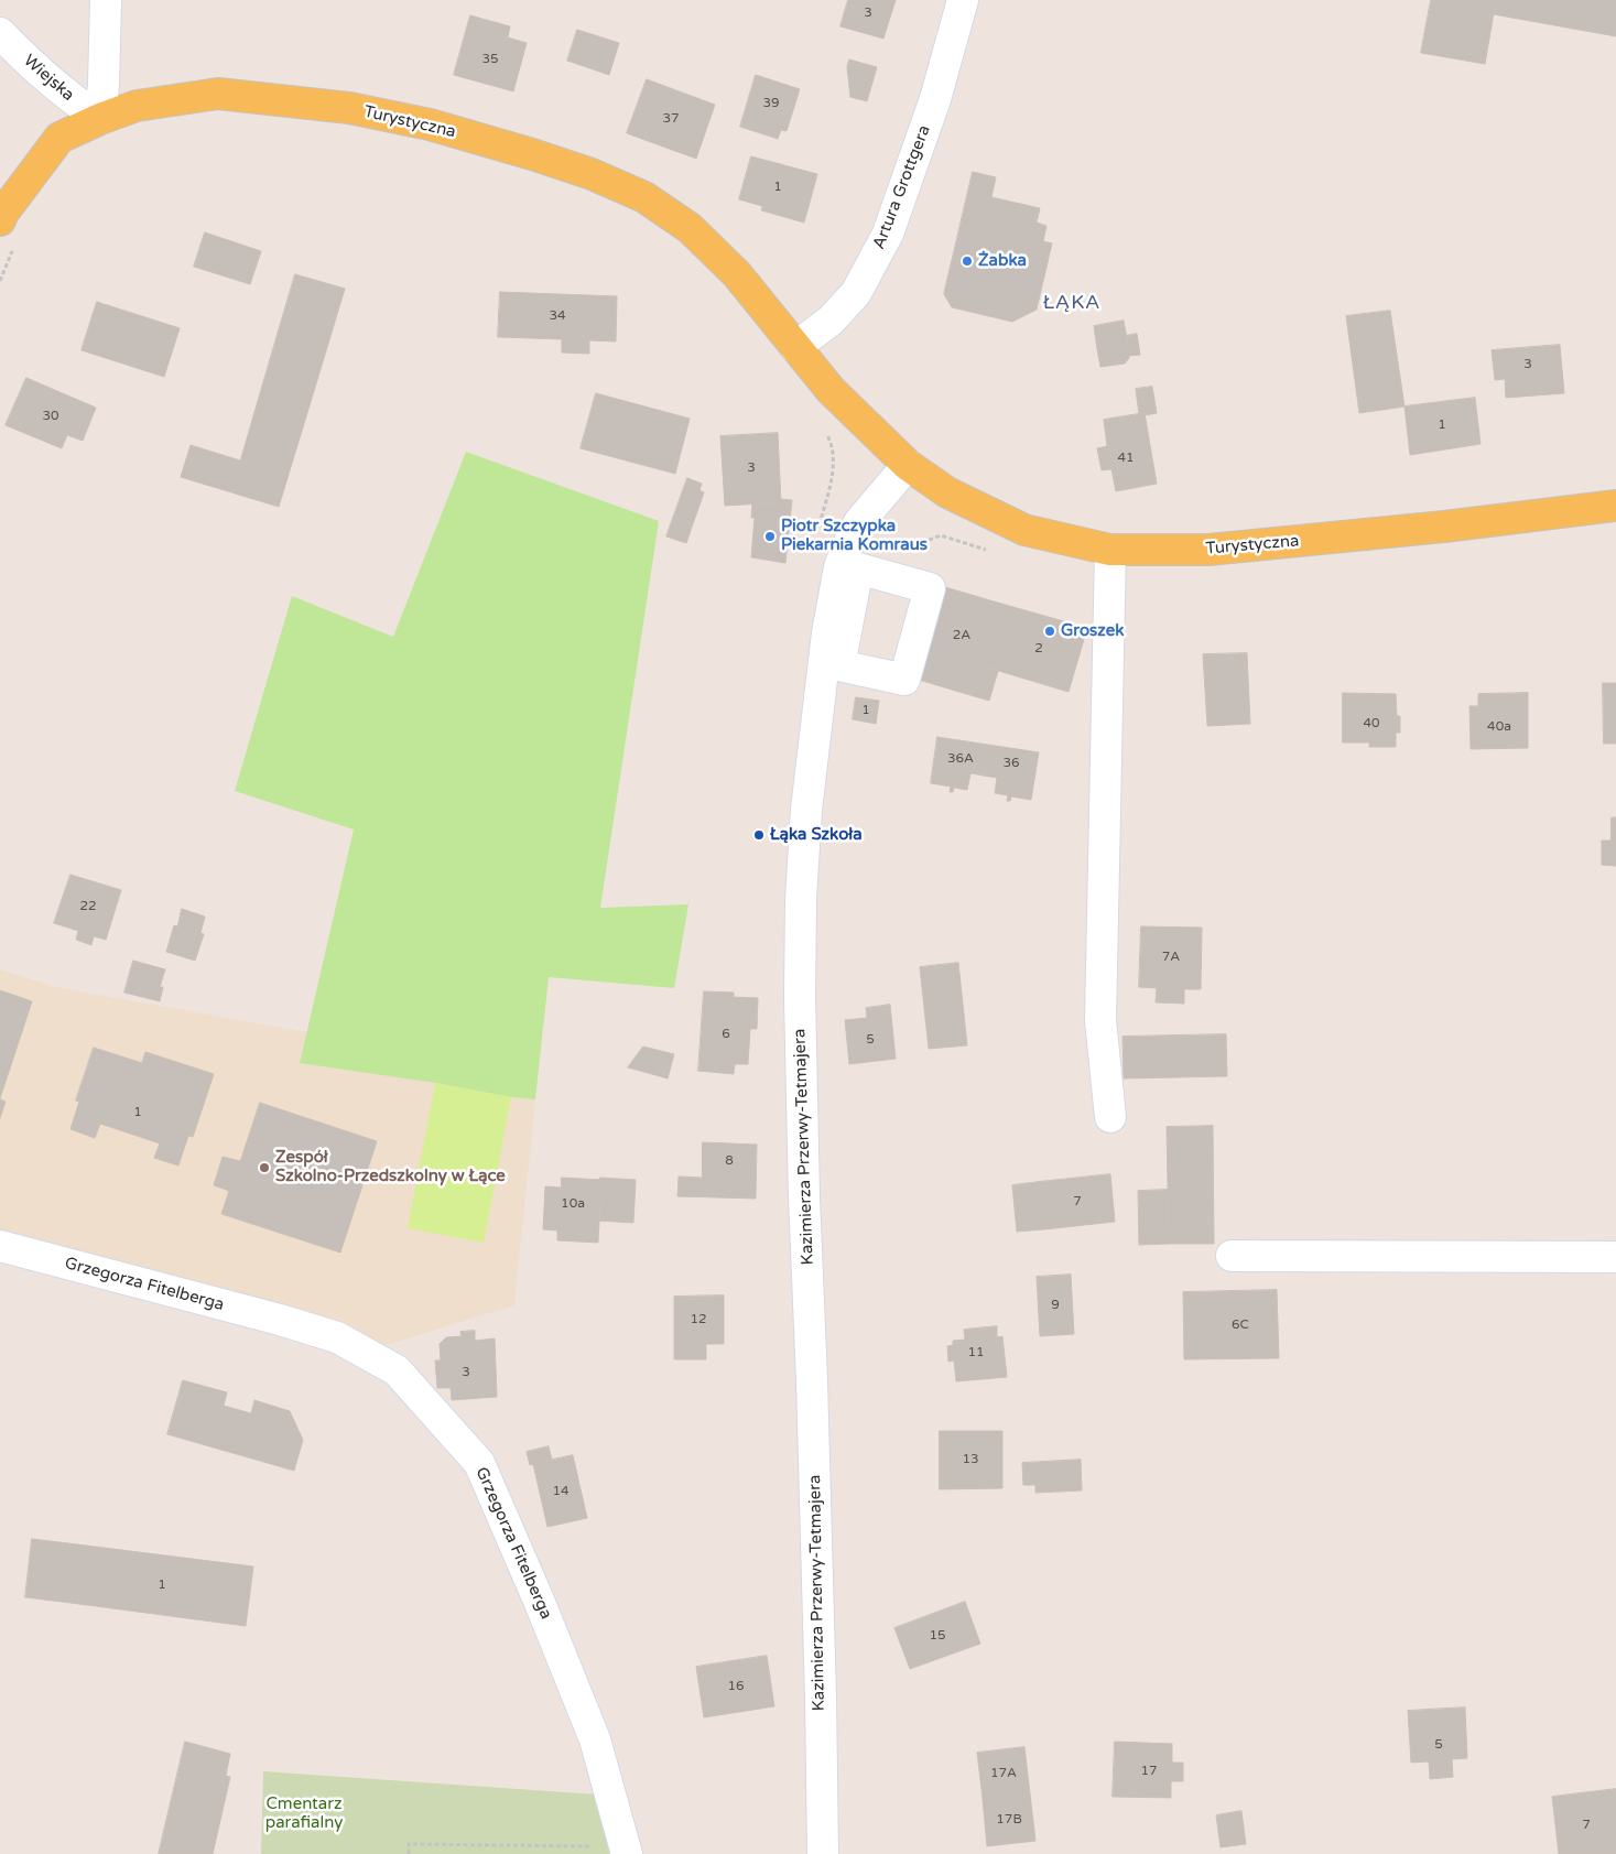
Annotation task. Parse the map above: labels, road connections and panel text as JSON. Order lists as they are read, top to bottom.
{
  "streets": {
    "main road": ["Turystyczna"],
    "street": [
      "Wiejska",
      "Artura Grottgera",
      "Kazimierza Przerwy-Tetmajera",
      "Grzegorza Fitelberga"
    ]
  },
  "crossings": [
    ["Wiejska", "Turystyczna"],
    ["Turystyczna", "Artura Grottgera"],
    ["Turystyczna", "Kazimierza Przerwy-Tetmajera"]
  ],
  "districts": ["ŁĄKA"],
  "parks": ["Cmentarz parafialny"],
  "places": [
    "Żabka",
    "Piotr Szczypka Piekarnia Komraus",
    "Groszek",
    "Łąka Szkoła",
    "Zespół Szkolno-Przedszkolny w Łące"
  ],
  "house_numbers": [
    "3",
    "35",
    "39",
    "37",
    "1",
    "34",
    "3",
    "30",
    "1",
    "41",
    "3",
    "2A",
    "2",
    "1",
    "40",
    "40a",
    "36A",
    "36",
    "22",
    "7A",
    "6",
    "5",
    "1",
    "8",
    "7",
    "10a",
    "9",
    "12",
    "6C",
    "11",
    "3",
    "13",
    "14",
    "1",
    "15",
    "16",
    "5",
    "17",
    "17A",
    "17B",
    "7"
  ]
}
